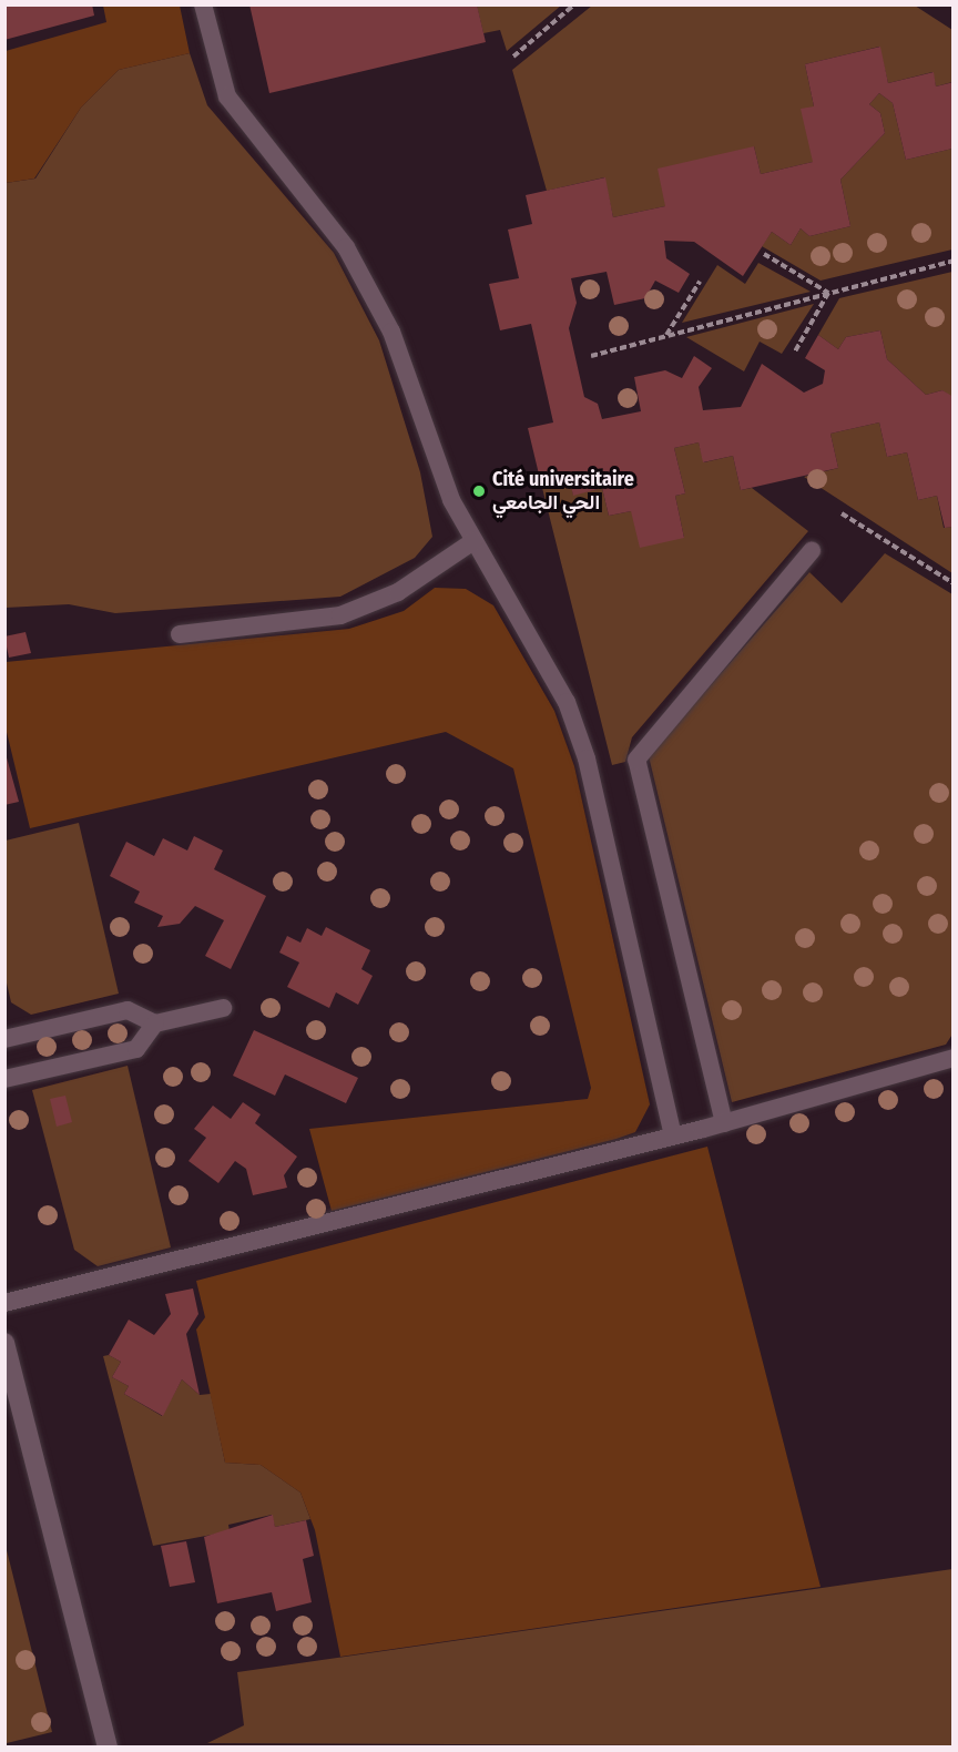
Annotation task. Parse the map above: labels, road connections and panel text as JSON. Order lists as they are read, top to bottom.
{
  "places": ["Cité universitaire الحي الجامعي"]
}
